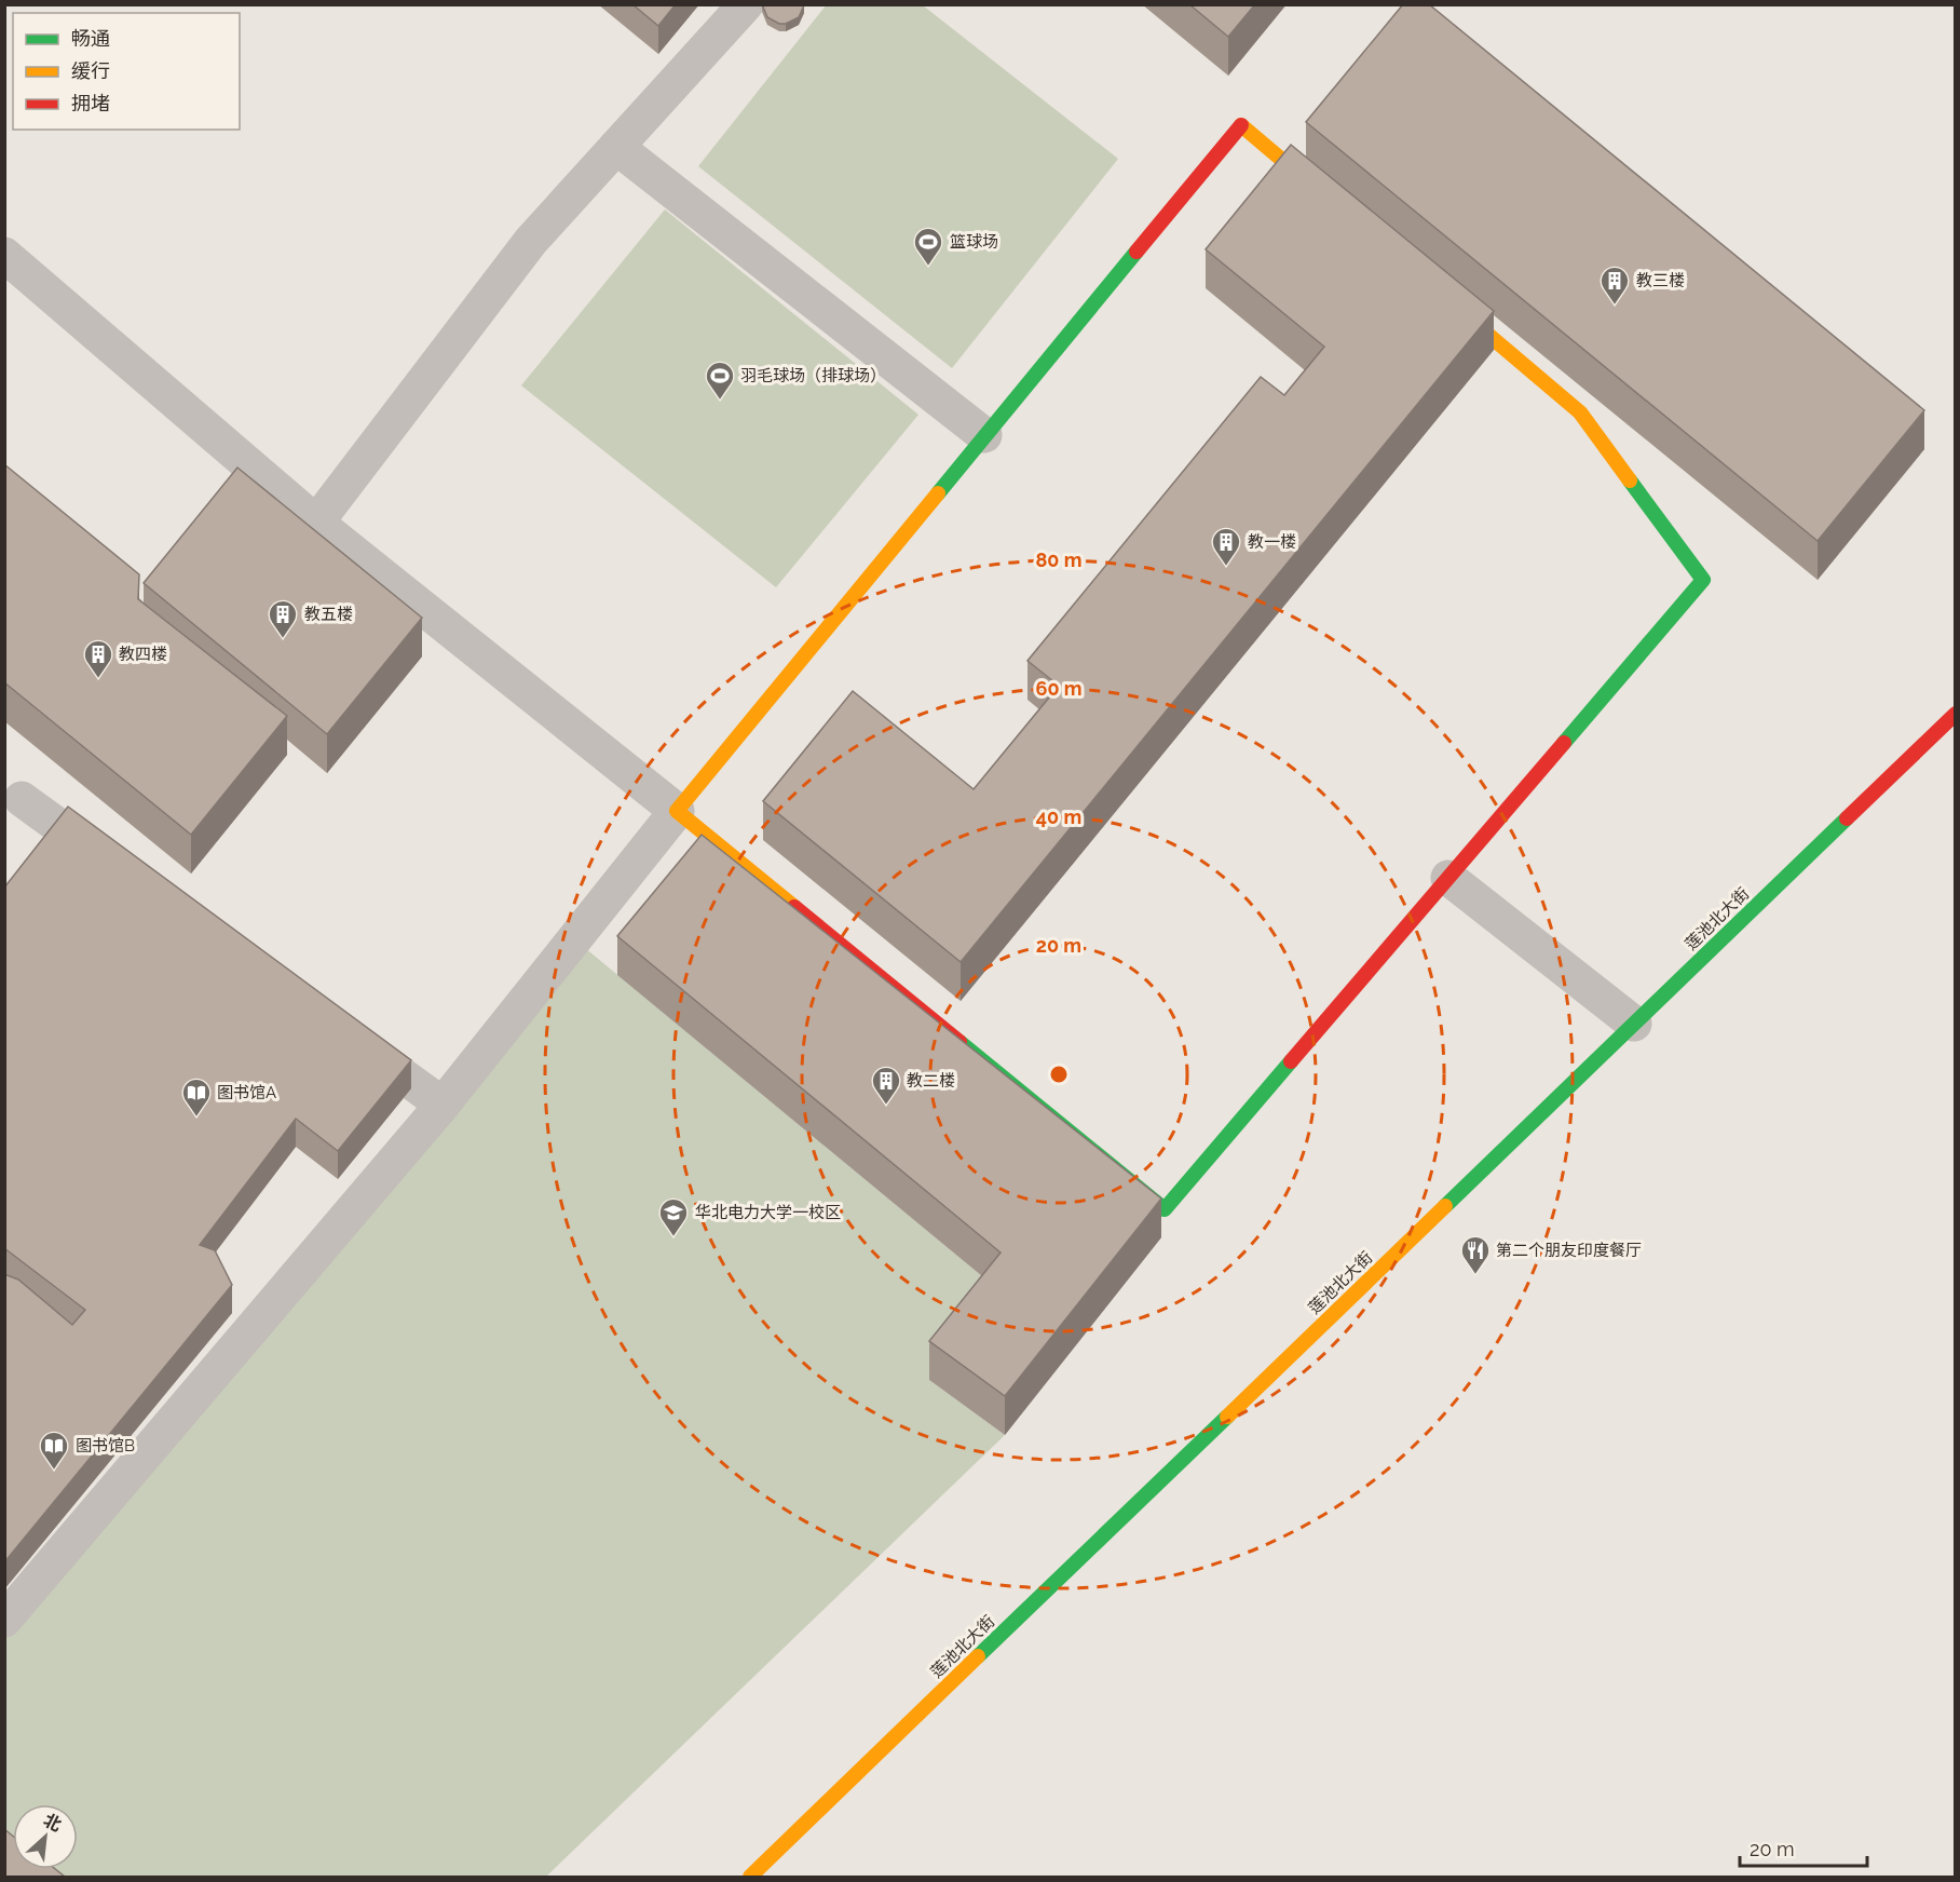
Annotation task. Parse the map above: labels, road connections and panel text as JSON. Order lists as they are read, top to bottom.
{
  "streets": {
    "street": ["莲池北大街"]
  },
  "places": {
    "sports": ["篮球场", "羽毛球场（排球场）"],
    "building": [
      "教三楼",
      "教一楼",
      "教五楼",
      "教四楼",
      "教二楼"
    ],
    "library": ["图书馆A", "图书馆B"],
    "school or university": ["华北电力大学一校区"],
    "restaurant": ["第二个朋友印度餐厅"]
  },
  "legend": ["畅通", "缓行", "拥堵"],
  "scale_bar": "20 m",
  "north": "top right",
  "rings": [
    "80 m",
    "60 m",
    "40 m",
    "20 m"
  ]
}
